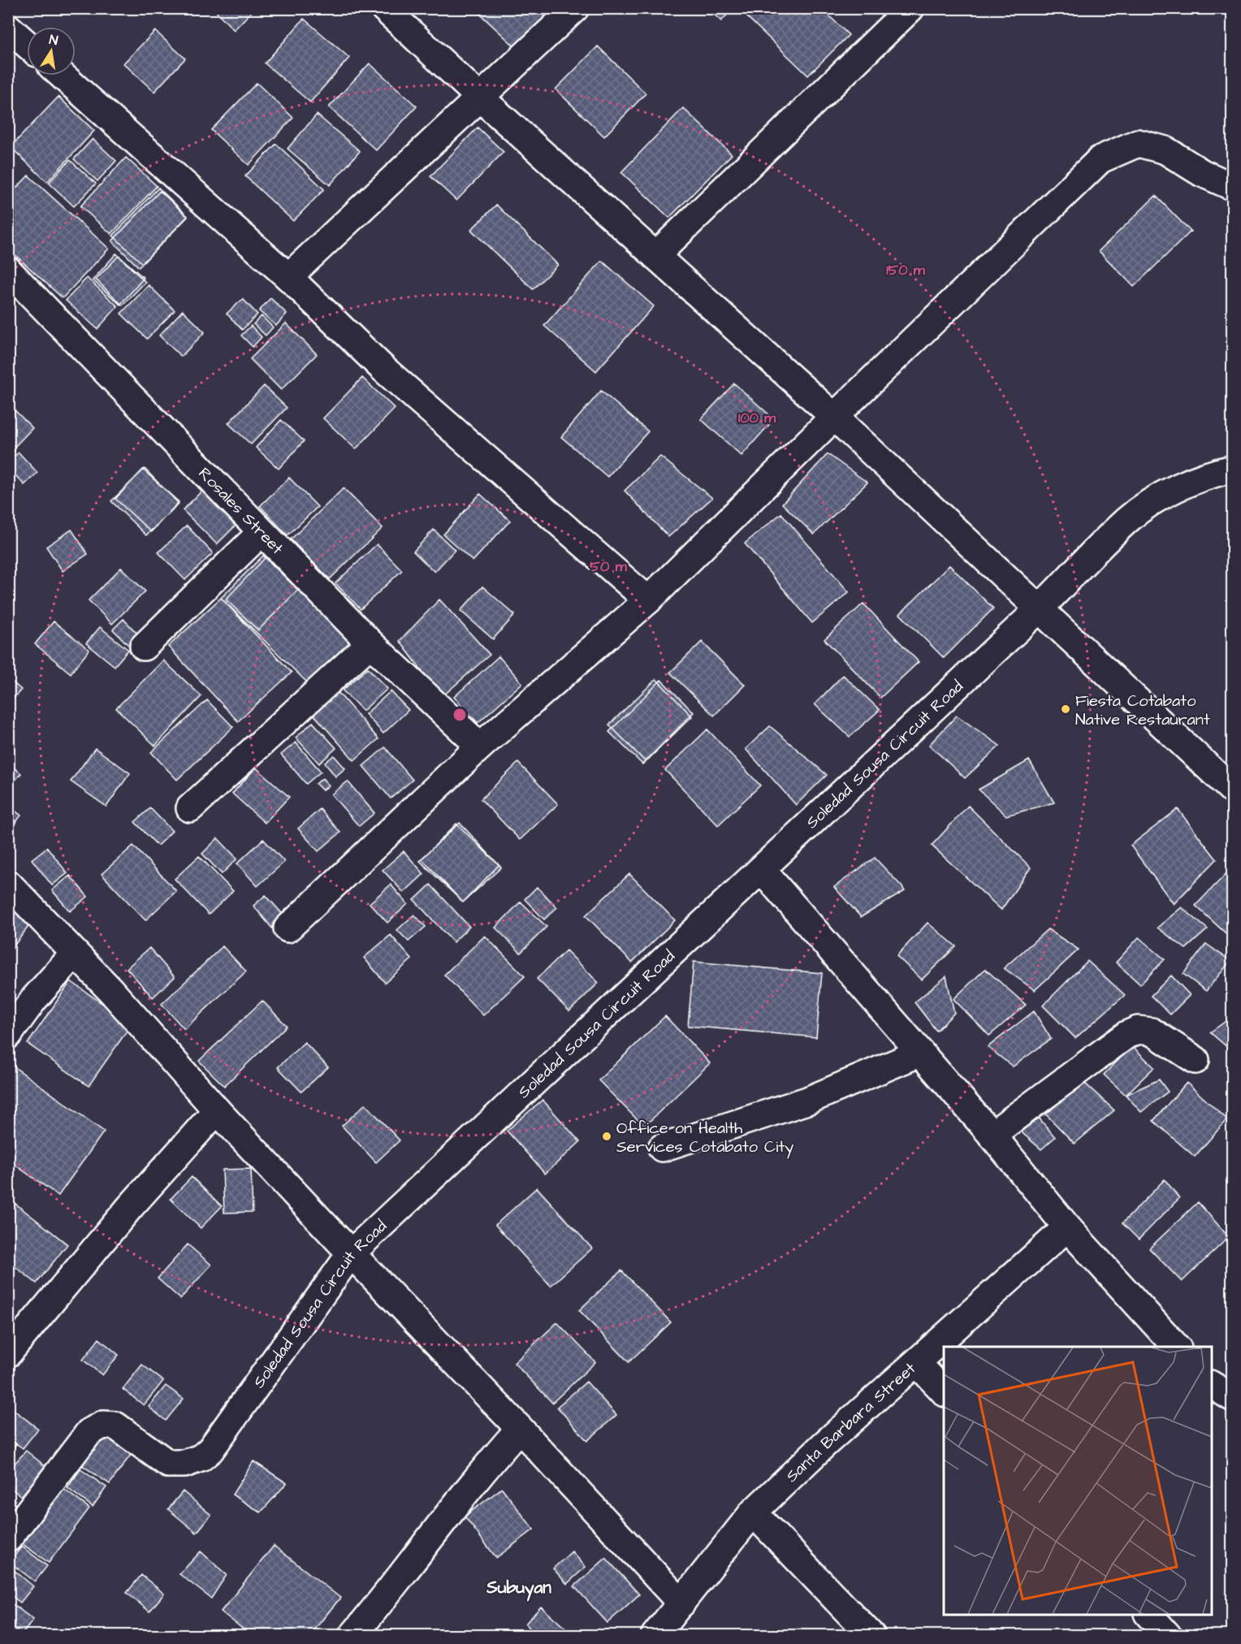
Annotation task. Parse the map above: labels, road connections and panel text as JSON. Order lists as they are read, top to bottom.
{
  "streets": {
    "street": ["Rosales Street", "Soledad Sousa Circuit Road", "Santa Barbara Street"]
  },
  "districts": ["Subuyan"],
  "places": ["Fiesta Cotabato Native Restaurant", "Office on Health Services Cotabato City"],
  "north": "top",
  "rings": ["150 m", "100 m", "50 m"]
}
